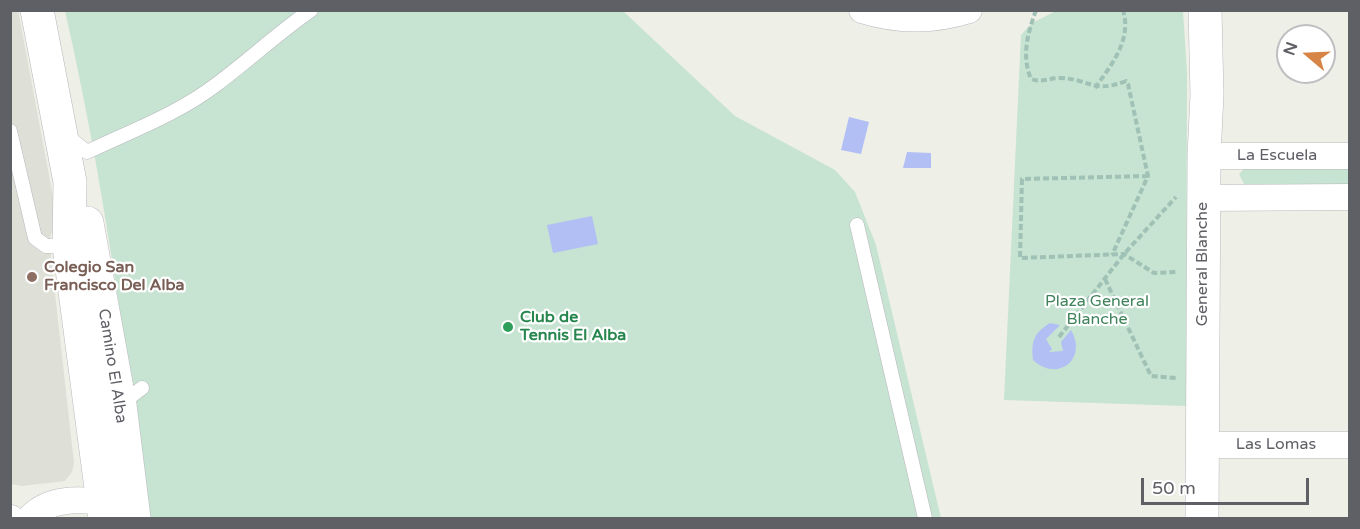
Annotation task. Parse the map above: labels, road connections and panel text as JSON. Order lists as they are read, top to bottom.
{
  "streets": {
    "main road": ["General Blanche", "Camino El Alba"],
    "street": ["La Escuela", "Las Lomas"]
  },
  "crossings": [
    ["La Escuela", "General Blanche"],
    ["General Blanche", "Las Lomas"]
  ],
  "parks": ["Plaza General Blanche"],
  "places": ["Colegio San Francisco Del Alba", "Club de Tennis El Alba"],
  "scale_bar": "50 m",
  "north": "left"
}
